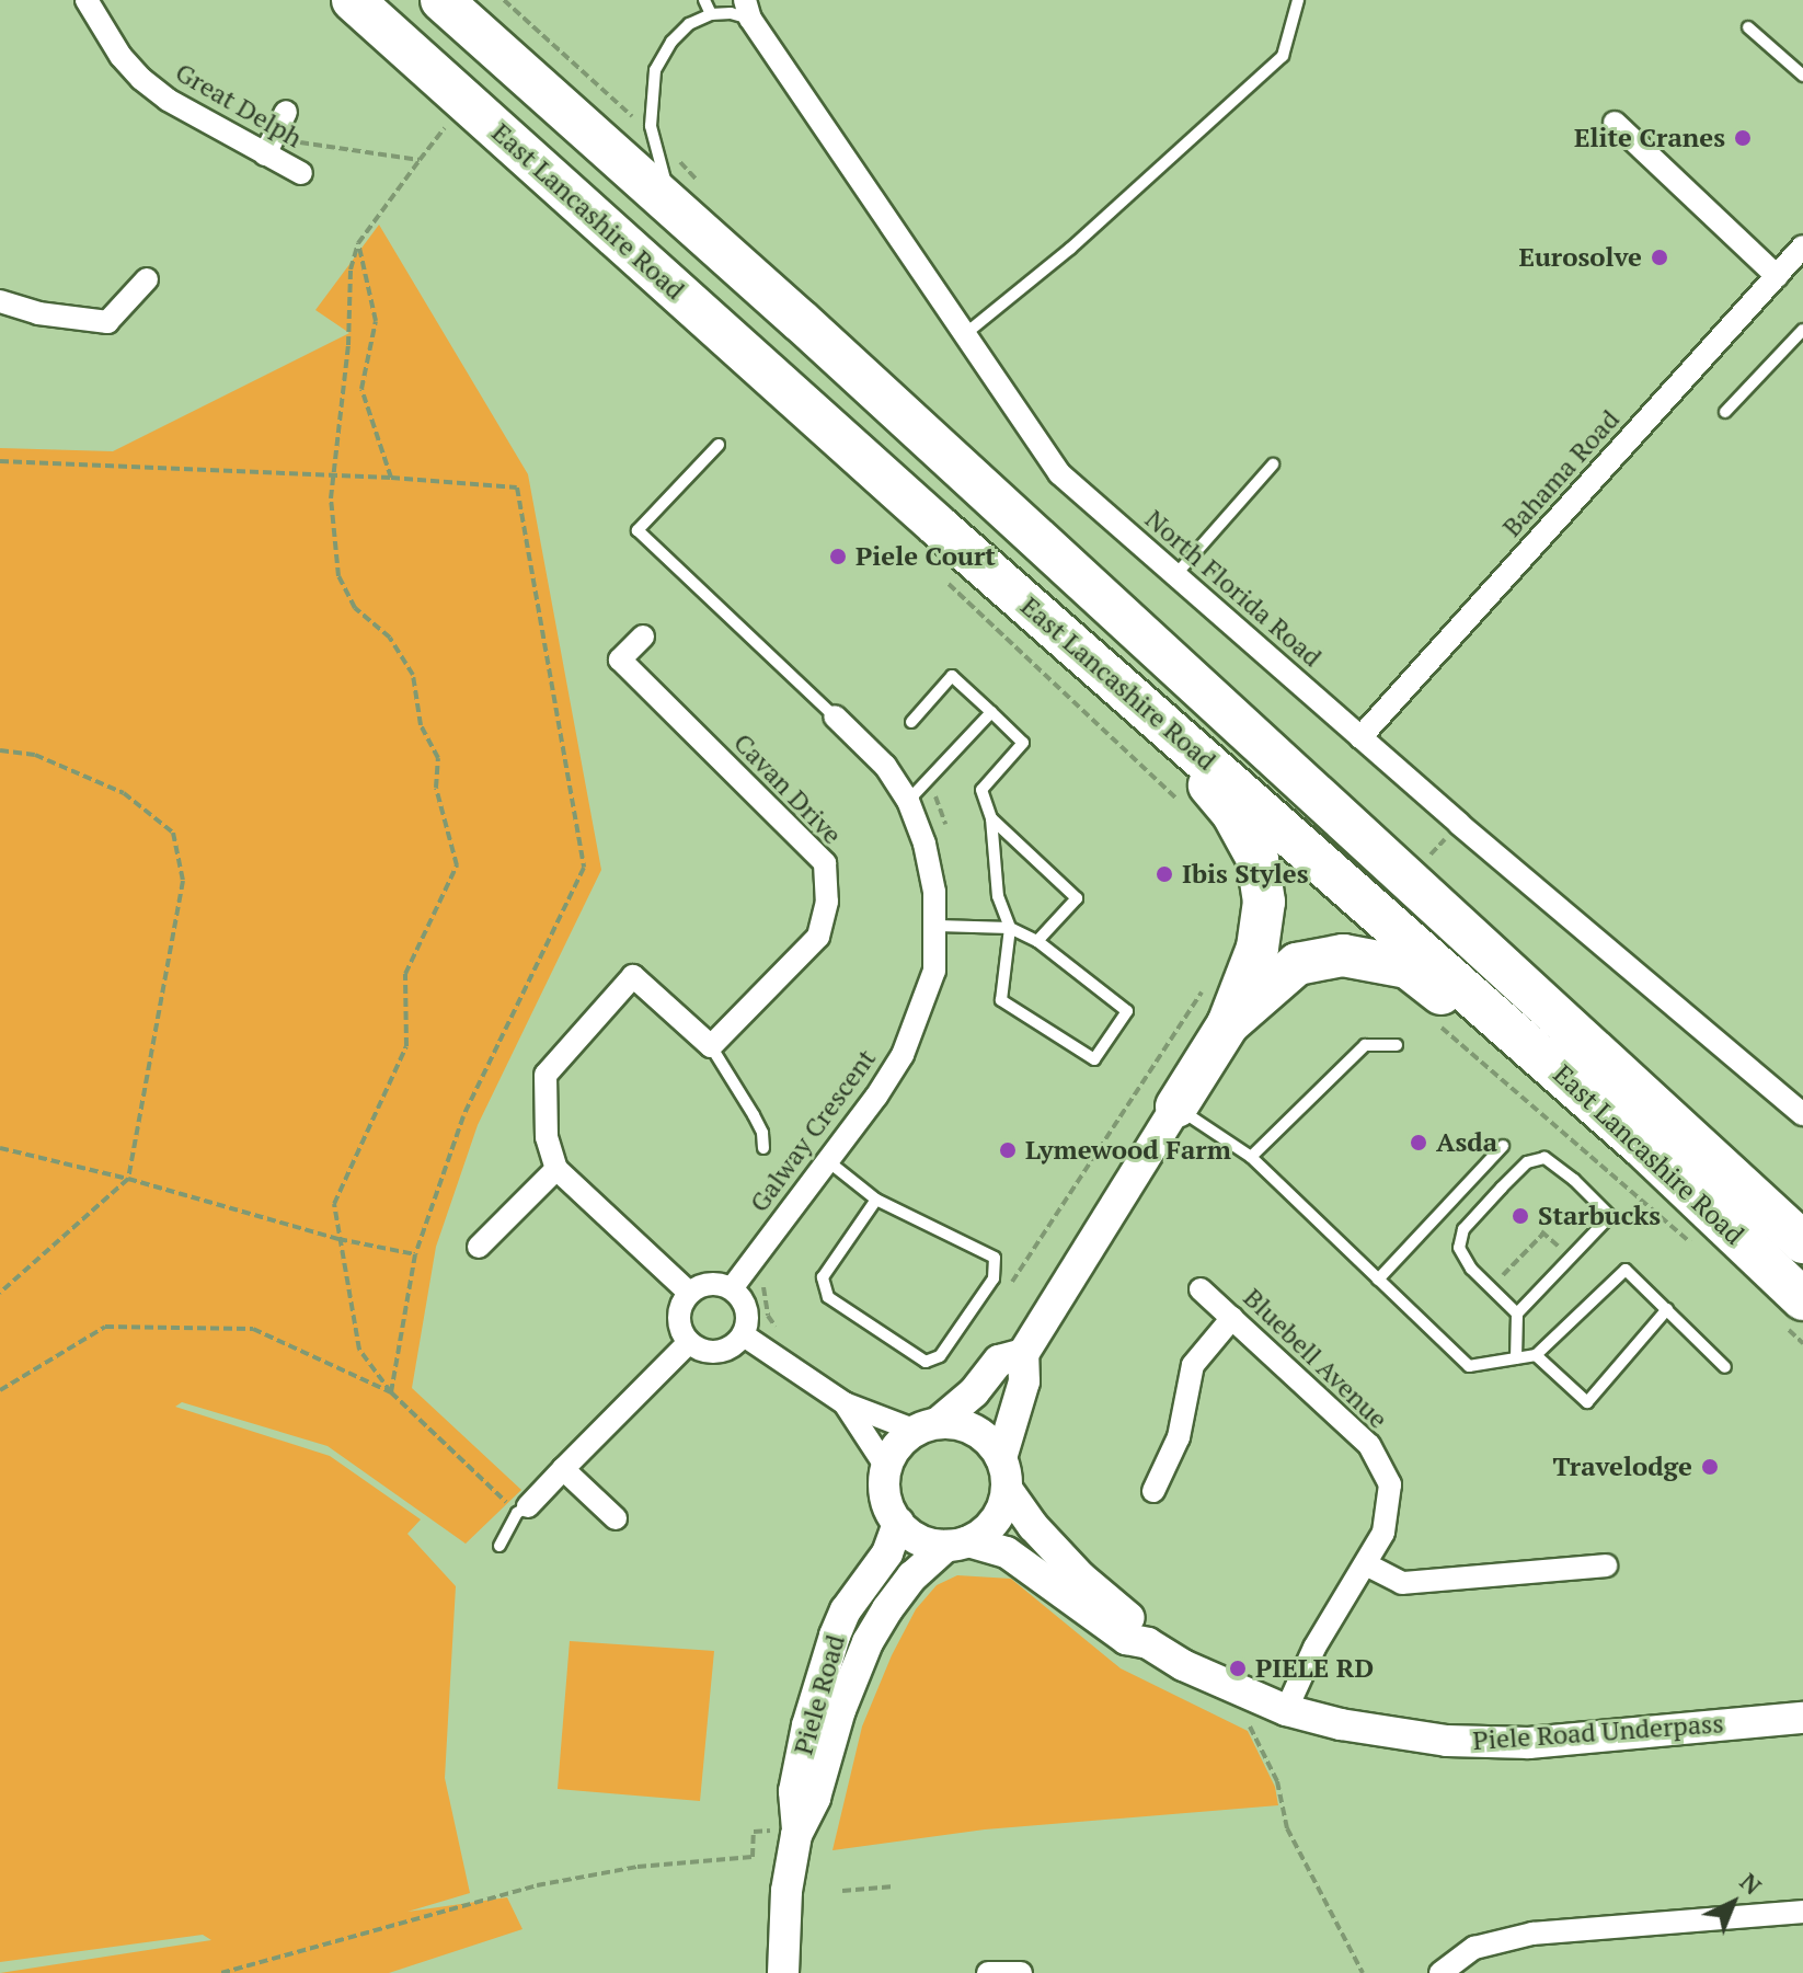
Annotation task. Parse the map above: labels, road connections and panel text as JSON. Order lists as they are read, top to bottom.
{
  "streets": {
    "highway": ["East Lancashire Road"],
    "street": [
      "Great Delph",
      "Bahama Road",
      "North Florida Road",
      "Cavan Drive",
      "Galway Crescent",
      "Bluebell Avenue",
      "Piele Road",
      "Piele Road Underpass"
    ]
  },
  "crossings": [
    ["Bahama Road", "North Florida Road"],
    ["Bluebell Avenue", "Piele Road Underpass"],
    ["Piele Road", "Piele Road Underpass"]
  ],
  "places": [
    "Elite Cranes",
    "Eurosolve",
    "Piele Court",
    "Ibis Styles",
    "Asda",
    "Lymewood Farm",
    "Starbucks",
    "Travelodge",
    "PIELE RD"
  ],
  "north": "top right"
}
